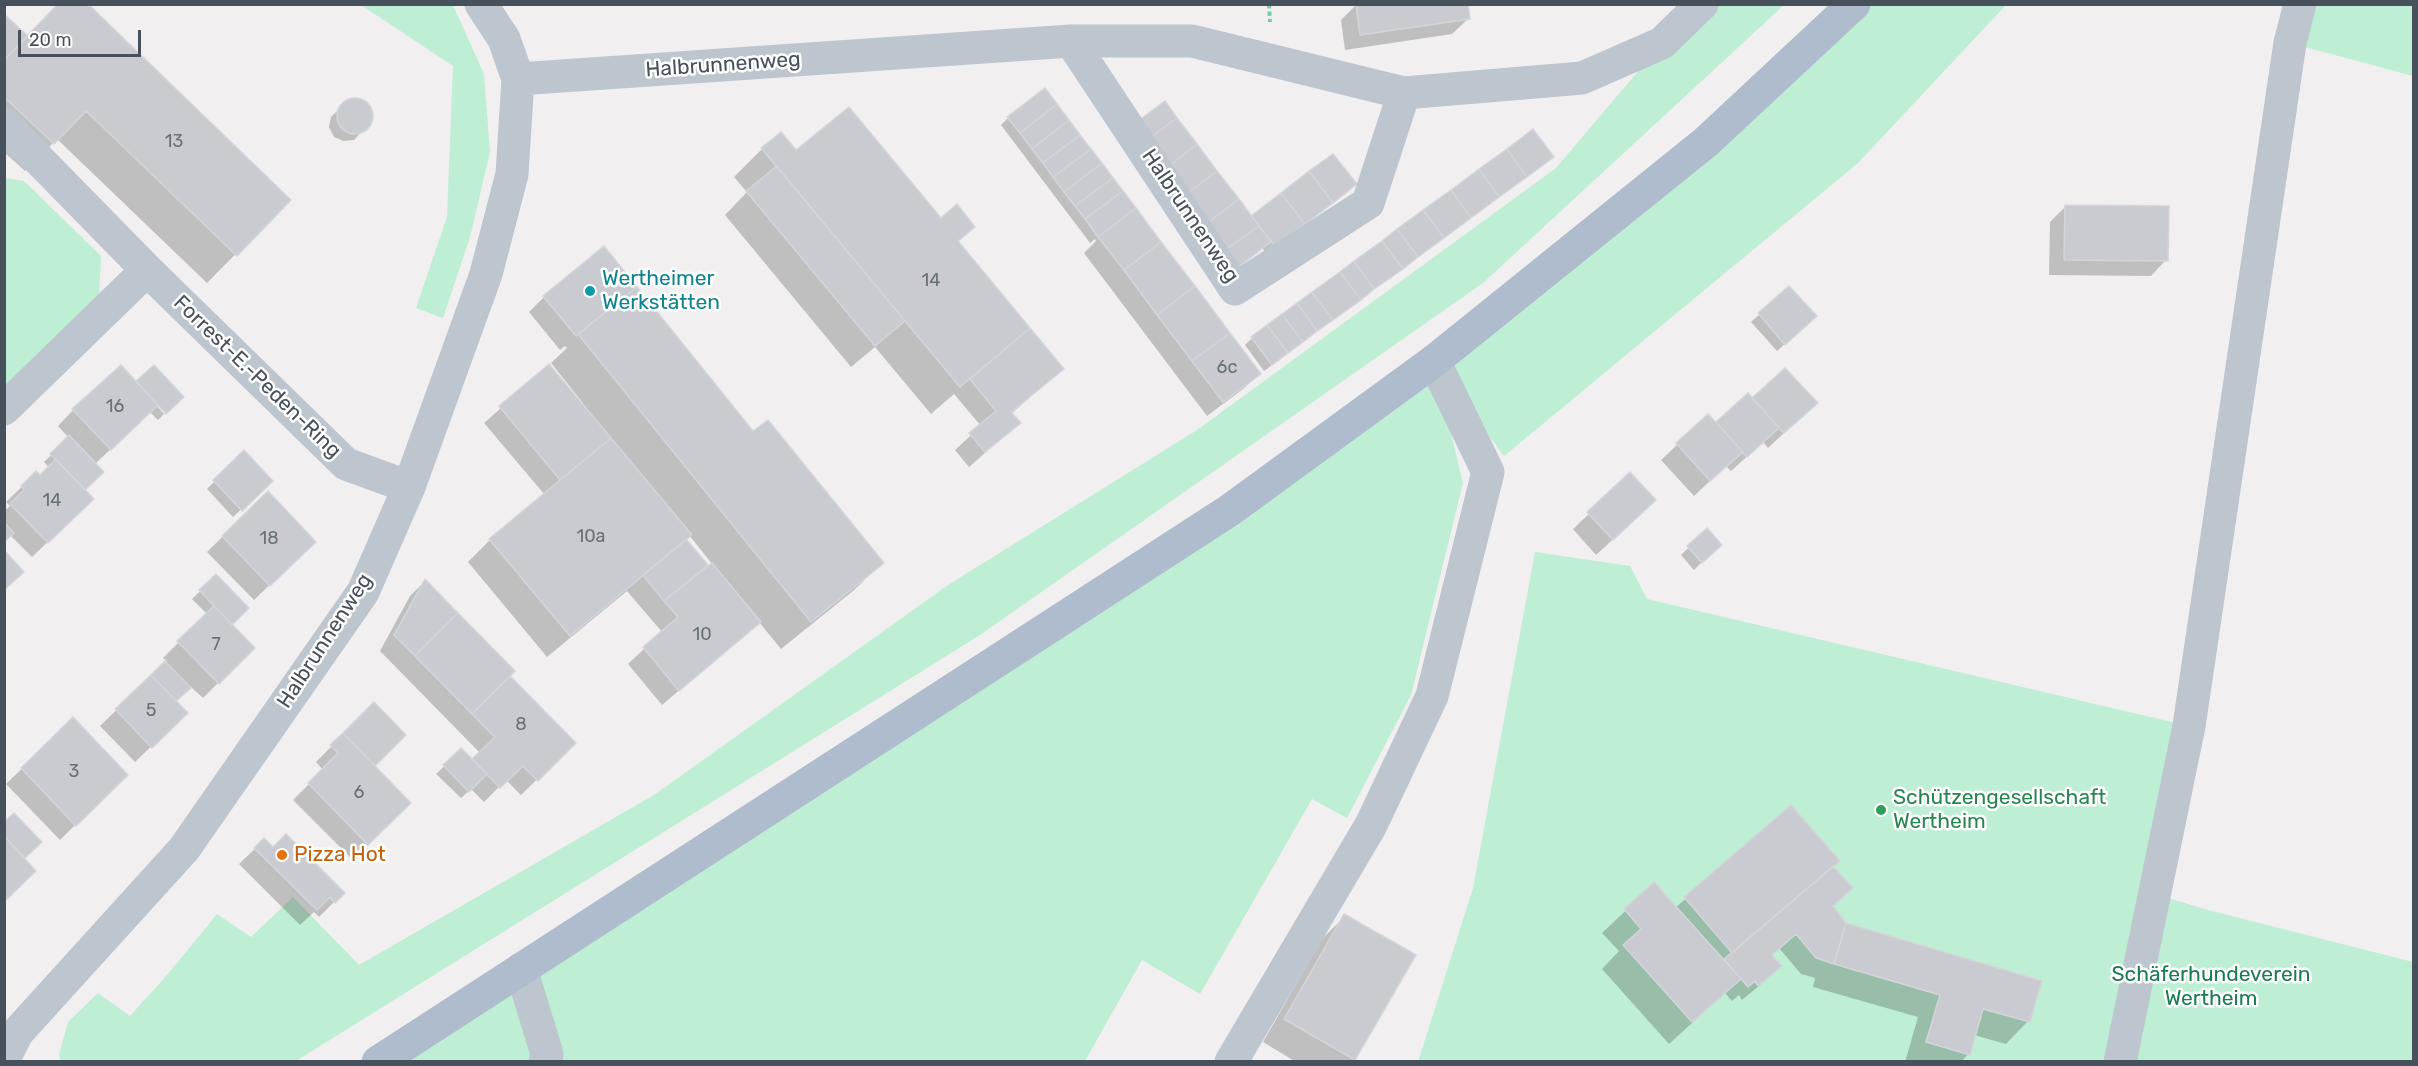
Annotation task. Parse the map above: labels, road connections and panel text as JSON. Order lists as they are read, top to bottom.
{
  "streets": {
    "street": ["Halbrunnenweg", "Forrest-E.-Peden-Ring"]
  },
  "crossings": [
    ["Halbrunnenweg", "Forrest-E.-Peden-Ring"]
  ],
  "parks": ["Schäferhundeverein Wertheim"],
  "places": ["Wertheimer Werkstätten", "Schützengesellschaft Wertheim", "Pizza Hot"],
  "house_numbers": [
    "13",
    "14",
    "6c",
    "16",
    "14",
    "10a",
    "18",
    "10",
    "7",
    "5",
    "8",
    "3",
    "6"
  ],
  "scale_bar": "20 m"
}
